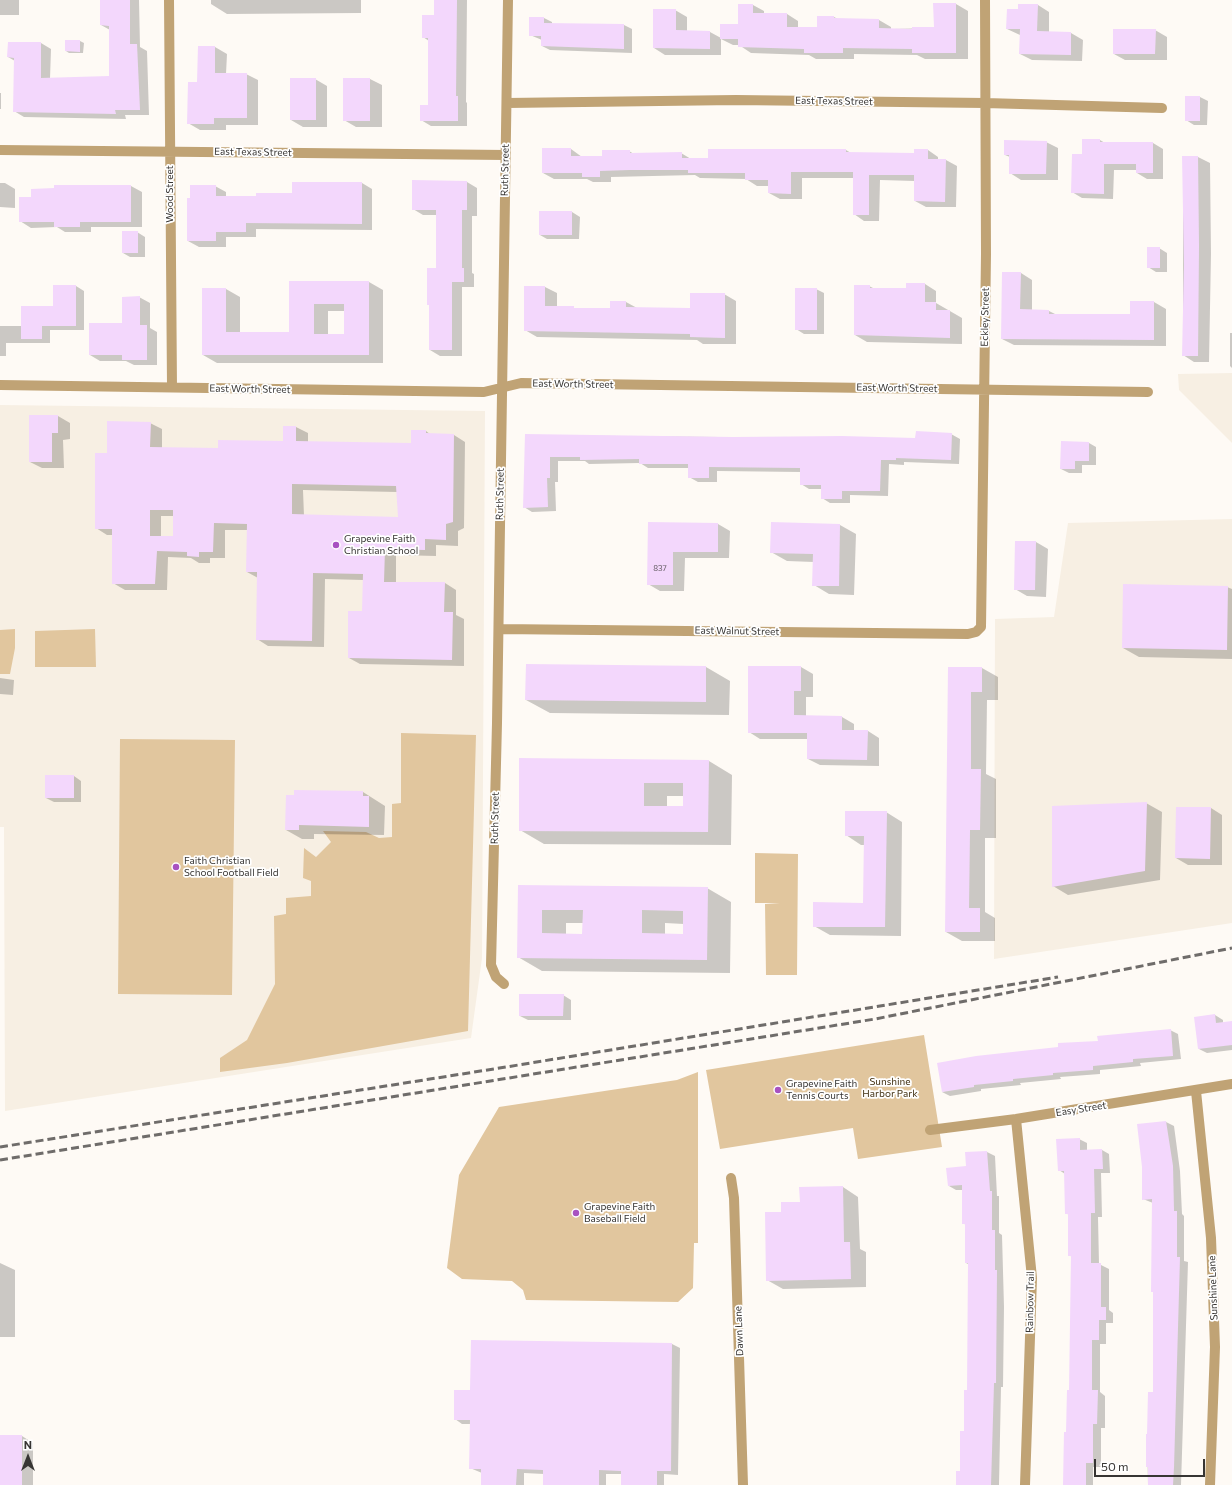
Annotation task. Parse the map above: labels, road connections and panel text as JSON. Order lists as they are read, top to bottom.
{
  "streets": {
    "street": [
      "East Texas Street",
      "Ruth Street",
      "Wood Street",
      "Eckley Street",
      "East Worth Street",
      "East Walnut Street",
      "Easy Street",
      "Sunshine Lane",
      "Rainbow Trail",
      "Dawn Lane"
    ]
  },
  "crossings": [
    ["East Texas Street", "Ruth Street"],
    ["East Texas Street", "Wood Street"],
    ["East Texas Street", "Eckley Street"],
    ["Ruth Street", "East Worth Street"],
    ["Ruth Street", "East Walnut Street"],
    ["Wood Street", "East Worth Street"],
    ["Eckley Street", "East Worth Street"],
    ["Eckley Street", "East Walnut Street"],
    ["Easy Street", "Sunshine Lane"],
    ["Easy Street", "Rainbow Trail"]
  ],
  "parks": ["Sunshine Harbor Park"],
  "places": [
    "Grapevine Faith Christian School",
    "Faith Christian School Football Field",
    "Grapevine Faith Tennis Courts",
    "Grapevine Faith Baseball Field"
  ],
  "house_numbers": ["837"],
  "scale_bar": "50 m",
  "north": "top"
}
